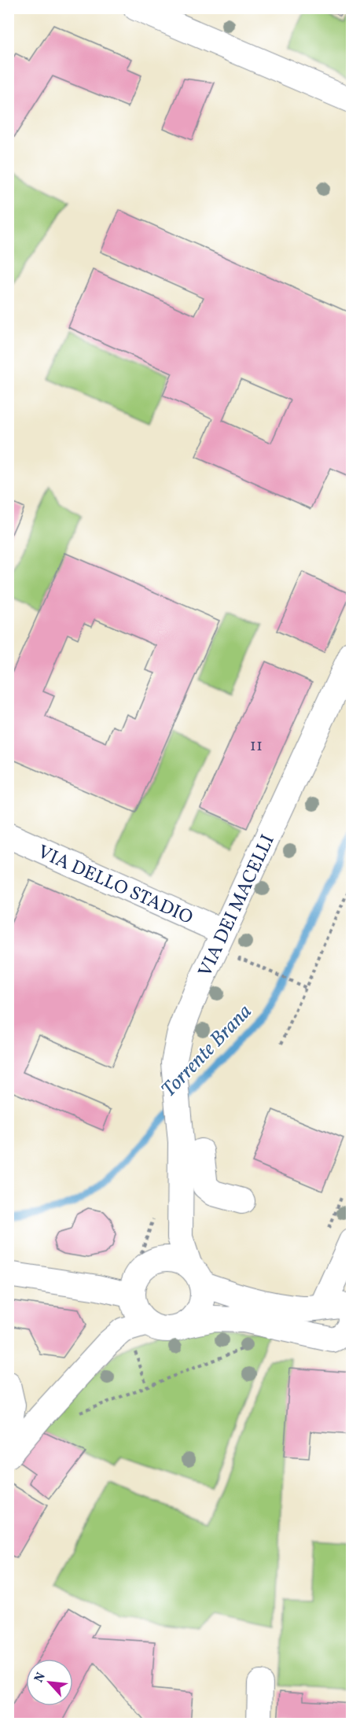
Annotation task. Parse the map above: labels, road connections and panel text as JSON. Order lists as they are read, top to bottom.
{
  "streets": {
    "street": ["VIA DELLO STADIO", "VIA DEI MACELLI"]
  },
  "crossings": [
    ["VIA DELLO STADIO", "VIA DEI MACELLI"]
  ],
  "water": ["Torrente Brana"],
  "house_numbers": ["11"],
  "north": "top left"
}
